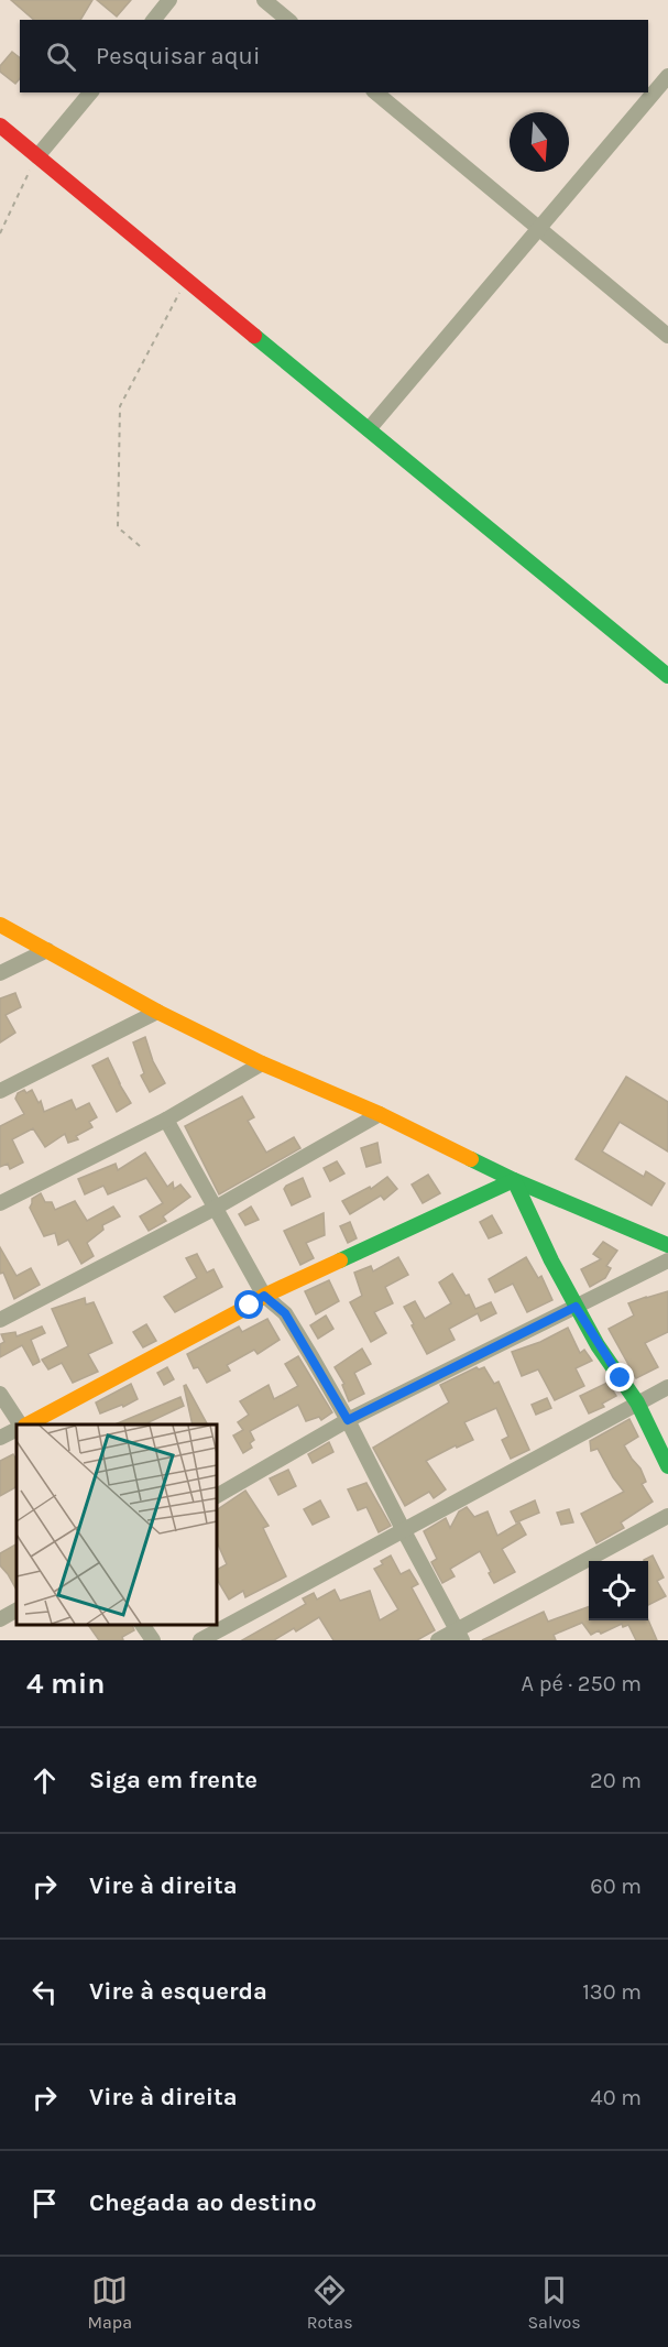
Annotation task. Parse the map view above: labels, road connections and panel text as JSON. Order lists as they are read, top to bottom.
{
  "north": "bottom",
  "page": {
    "search": "Pesquisar aqui",
    "heading": ["4 min", "A pé · 250 m"],
    "list": [
      ["Siga em frente", "20 m"],
      ["Vire à direita", "60 m"],
      ["Vire à esquerda", "130 m"],
      ["Vire à direita", "40 m"],
      "Chegada ao destino"
    ],
    "nav": ["Mapa", "Rotas", "Salvos"]
  }
}
